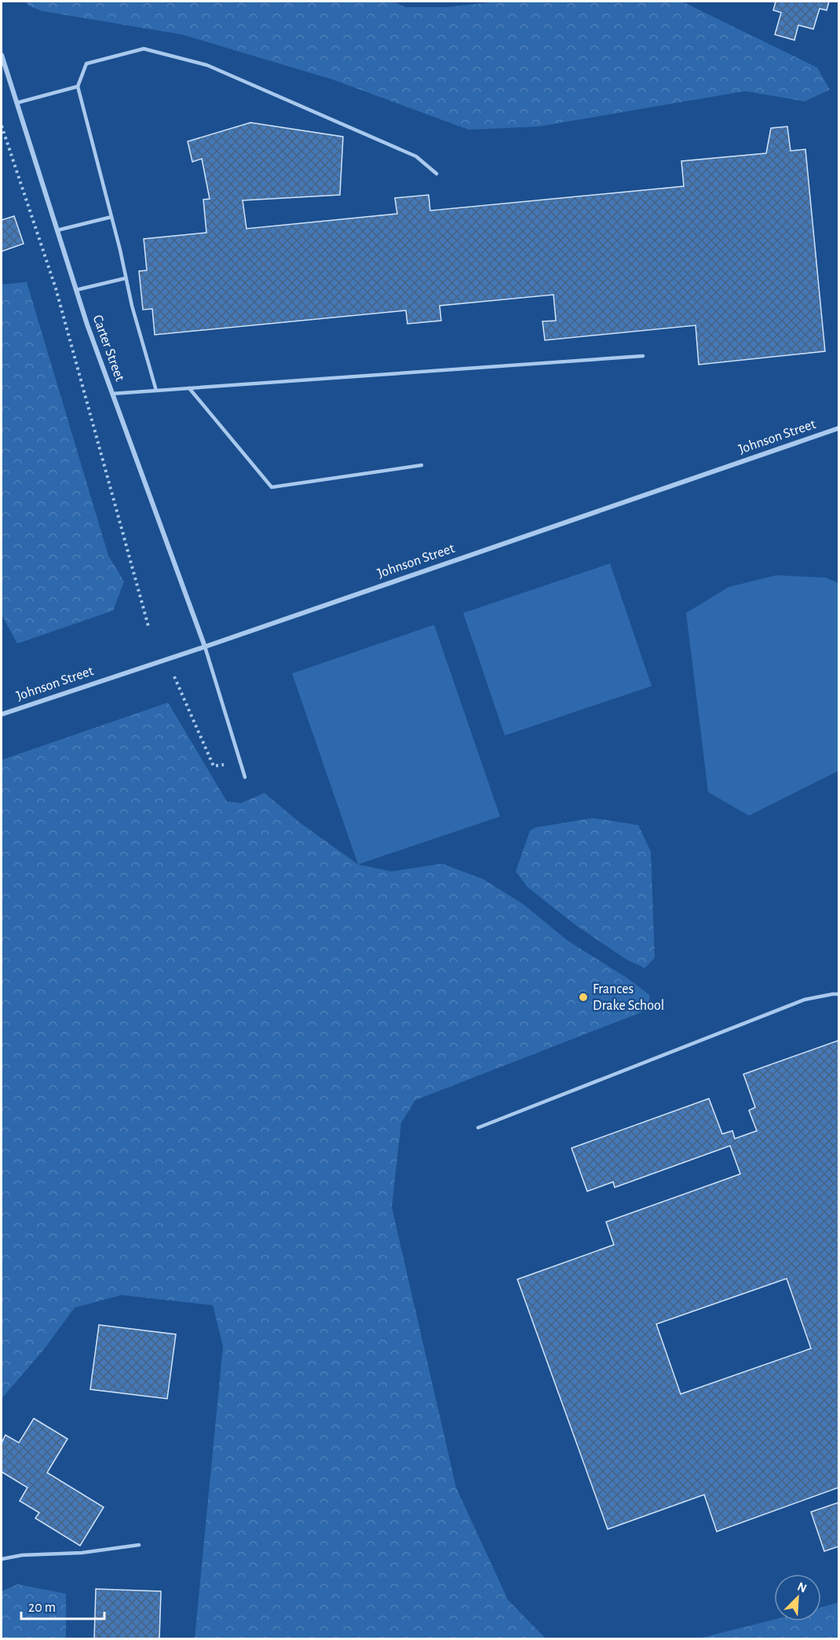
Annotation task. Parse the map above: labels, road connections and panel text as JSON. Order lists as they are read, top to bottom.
{
  "streets": {
    "street": ["Carter Street", "Johnson Street"]
  },
  "crossings": [
    ["Carter Street", "Johnson Street"]
  ],
  "places": ["Frances Drake School"],
  "scale_bar": "20 m",
  "north": "top right"
}
